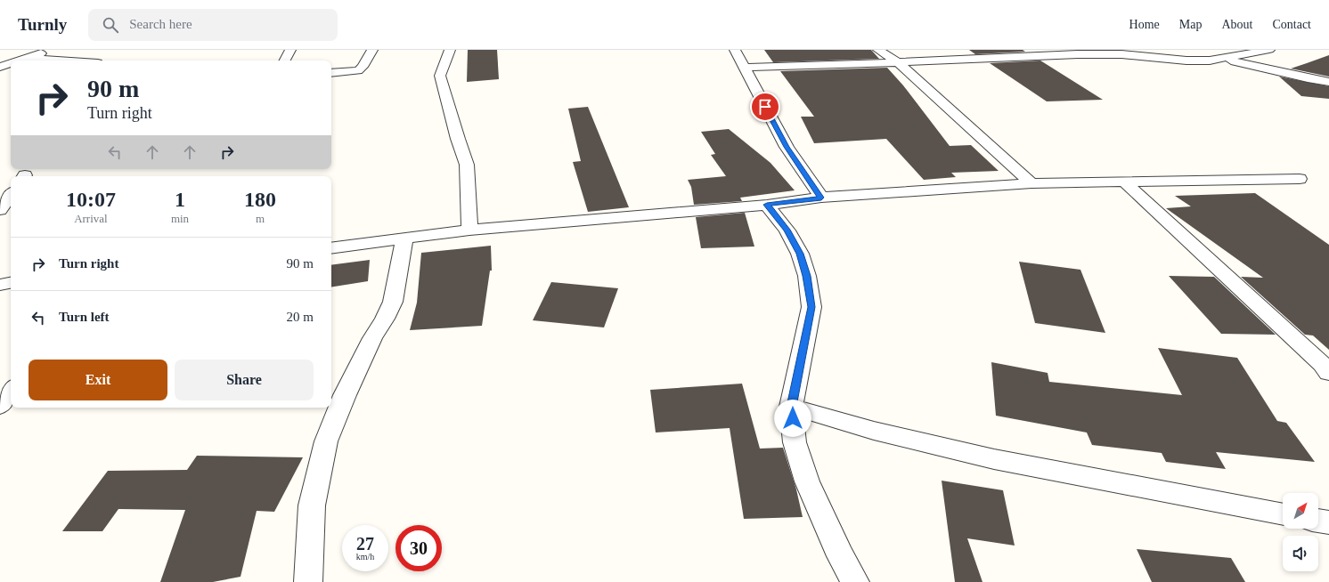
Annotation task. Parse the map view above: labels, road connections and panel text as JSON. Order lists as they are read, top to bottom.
{
  "north": "top right",
  "page": {
    "header": "Turnly",
    "search": "Search here",
    "nav": [
      "Home",
      "Map",
      "About",
      "Contact"
    ],
    "turn": ["90 m", "Turn right"],
    "eta": [
      "10:07",
      "Arrival",
      "1",
      "min",
      "180",
      "m"
    ],
    "list": [
      {
        "name": "Turn right",
        "value": "90 m"
      },
      {
        "name": "Turn left",
        "value": "20 m"
      }
    ],
    "buttons": ["Exit", "Share"],
    "speed": "27 km/h",
    "limit": "30"
  }
}
